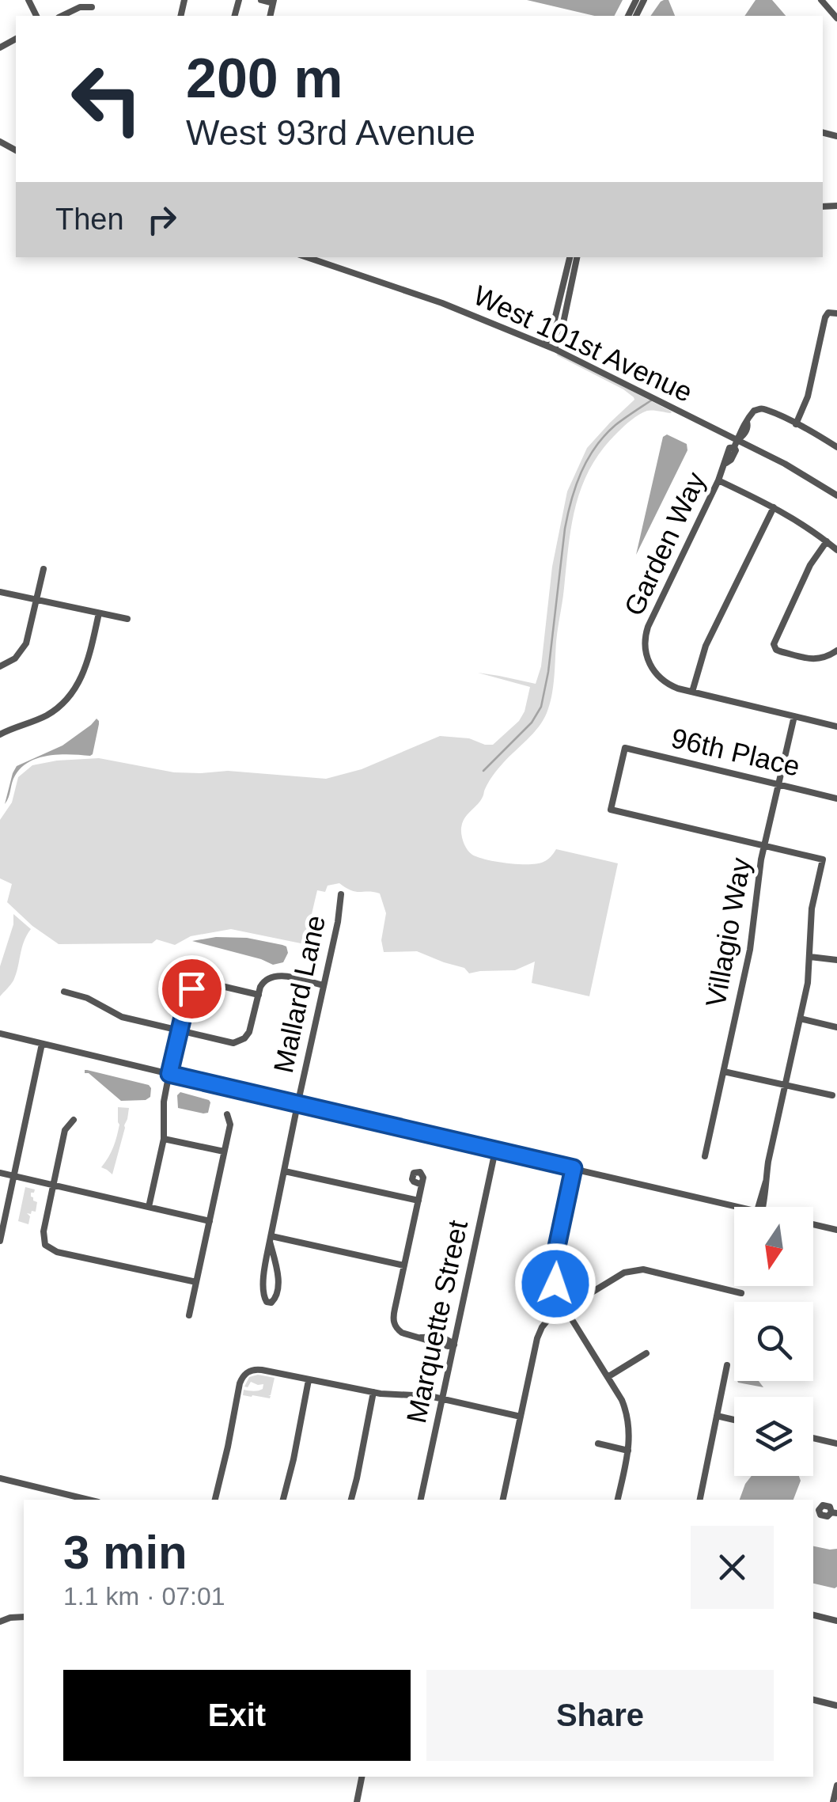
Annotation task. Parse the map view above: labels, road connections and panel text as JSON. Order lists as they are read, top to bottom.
{
  "streets": {
    "street": [
      "West 101st Avenue",
      "Garden Way",
      "96th Place",
      "Villagio Way",
      "Mallard Lane",
      "Marquette Street"
    ]
  },
  "crossings": [
    ["West 101st Avenue", "Garden Way"],
    ["96th Place", "Villagio Way"]
  ],
  "north": "bottom",
  "page": {
    "turn": ["200 m", "West 93rd Avenue"],
    "then": "Then",
    "heading": ["3 min", "1.1 km · 07:01"],
    "buttons": ["Exit", "Share"]
  }
}
